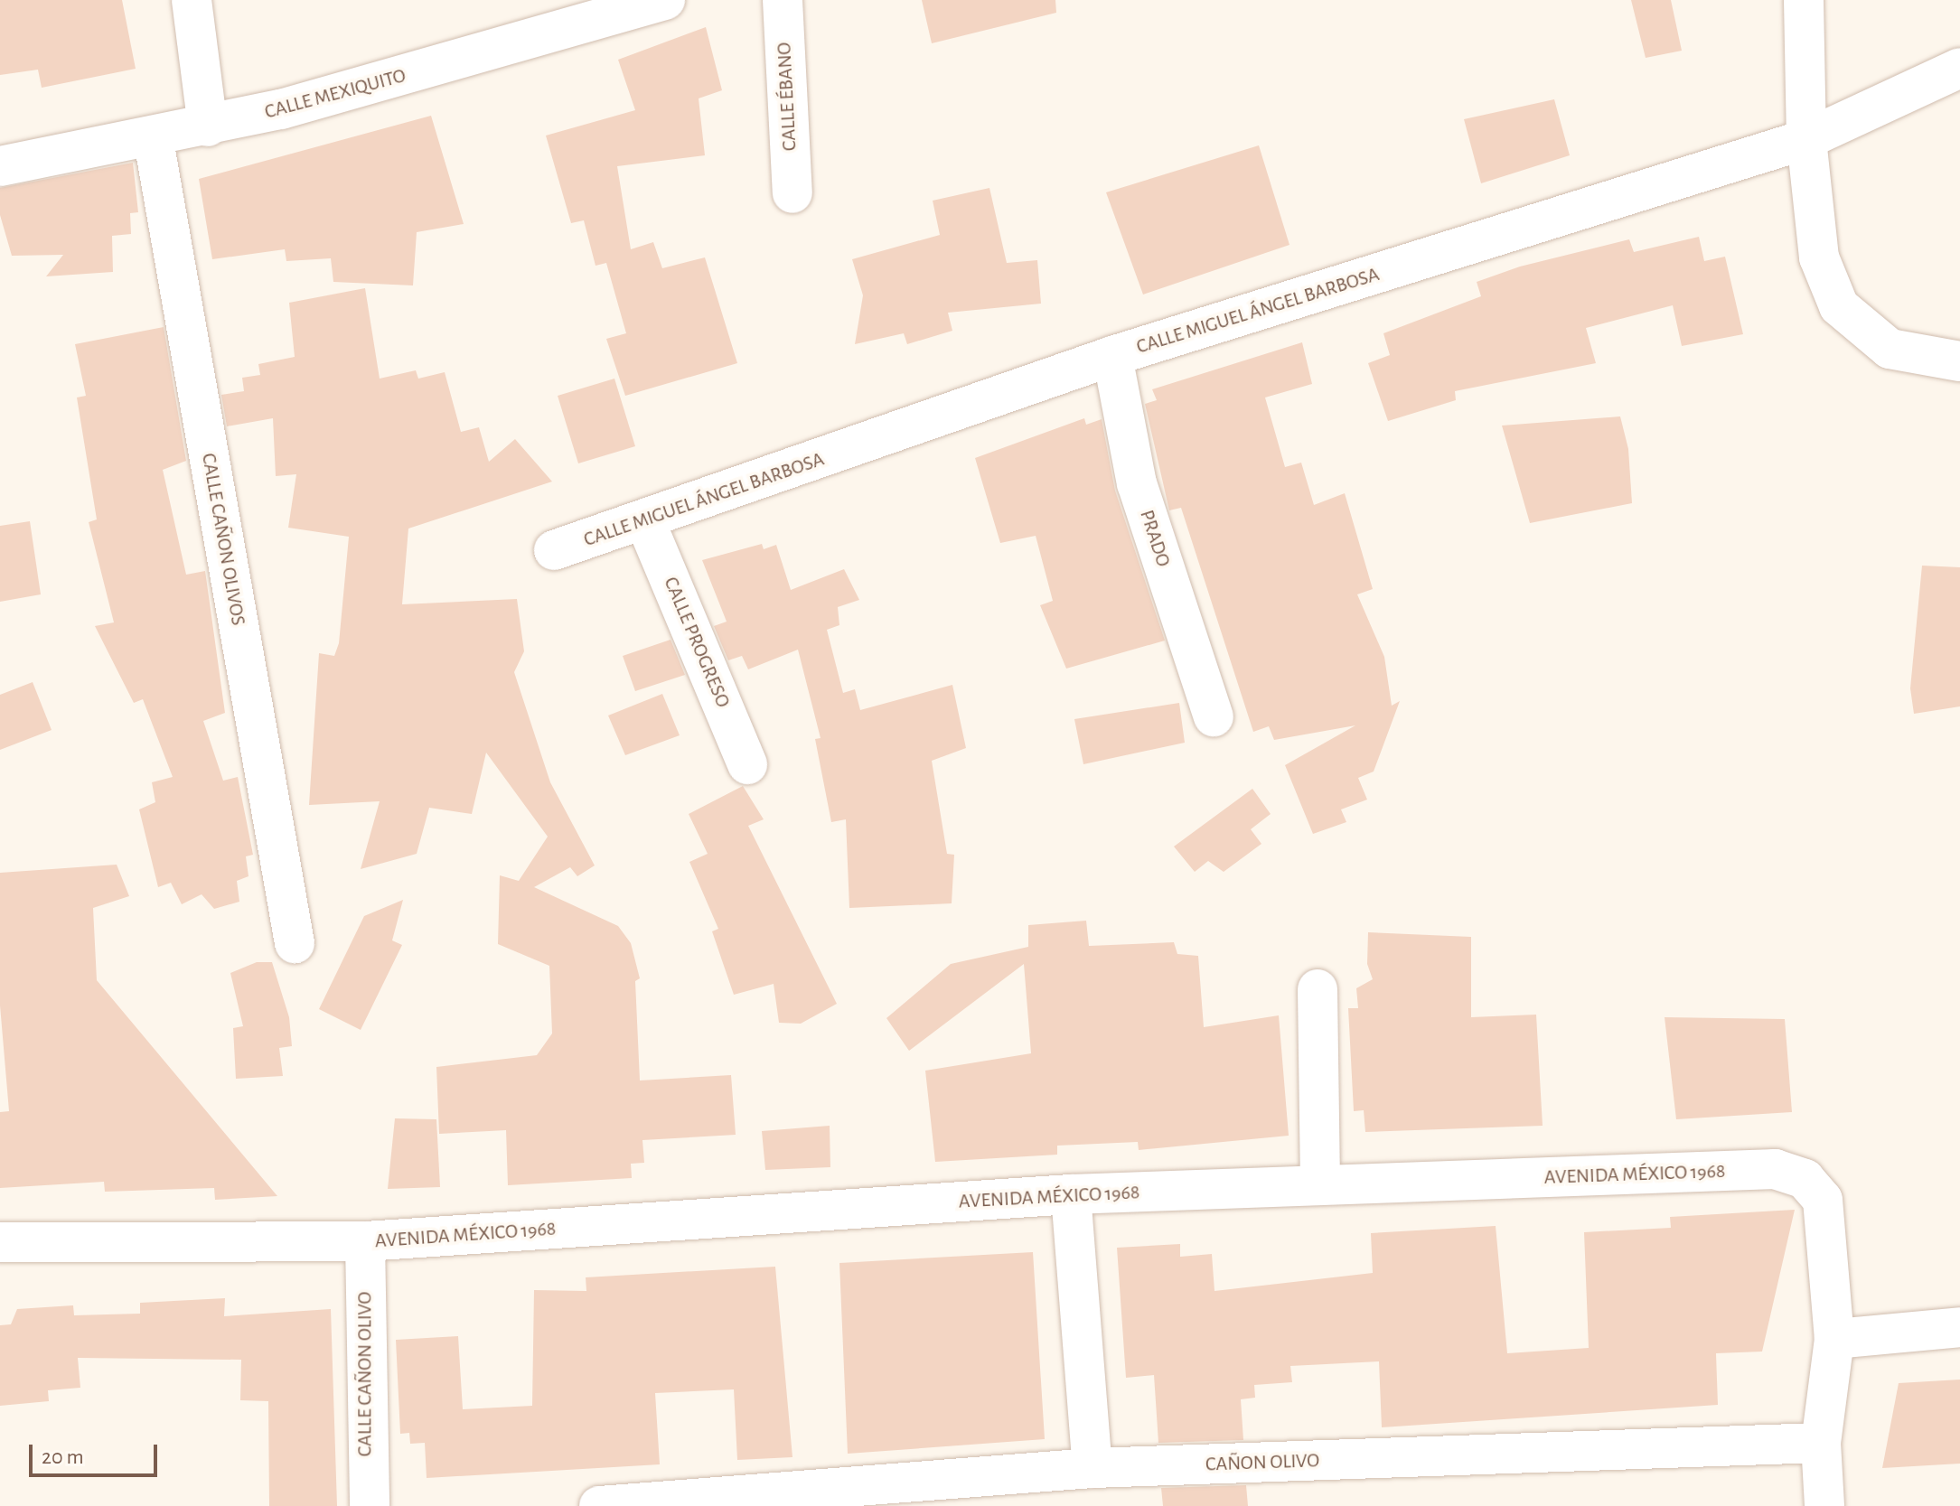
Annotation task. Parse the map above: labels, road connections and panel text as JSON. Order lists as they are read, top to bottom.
{
  "streets": {
    "street": [
      "CALLE MEXIQUITO",
      "CALLE ÉBANO",
      "CALLE MIGUEL ÁNGEL BARBOSA",
      "PRADO",
      "CALLE CAÑON OLIVOS",
      "CALLE PROGRESO",
      "AVENIDA MÉXICO 1968",
      "CALLE CAÑON OLIVO",
      "CAÑON OLIVO"
    ]
  },
  "crossings": [
    ["CALLE MEXIQUITO", "CALLE CAÑON OLIVOS"],
    ["CALLE MIGUEL ÁNGEL BARBOSA", "PRADO"],
    ["CALLE MIGUEL ÁNGEL BARBOSA", "CALLE PROGRESO"],
    ["AVENIDA MÉXICO 1968", "CALLE CAÑON OLIVO"]
  ],
  "scale_bar": "20 m"
}
